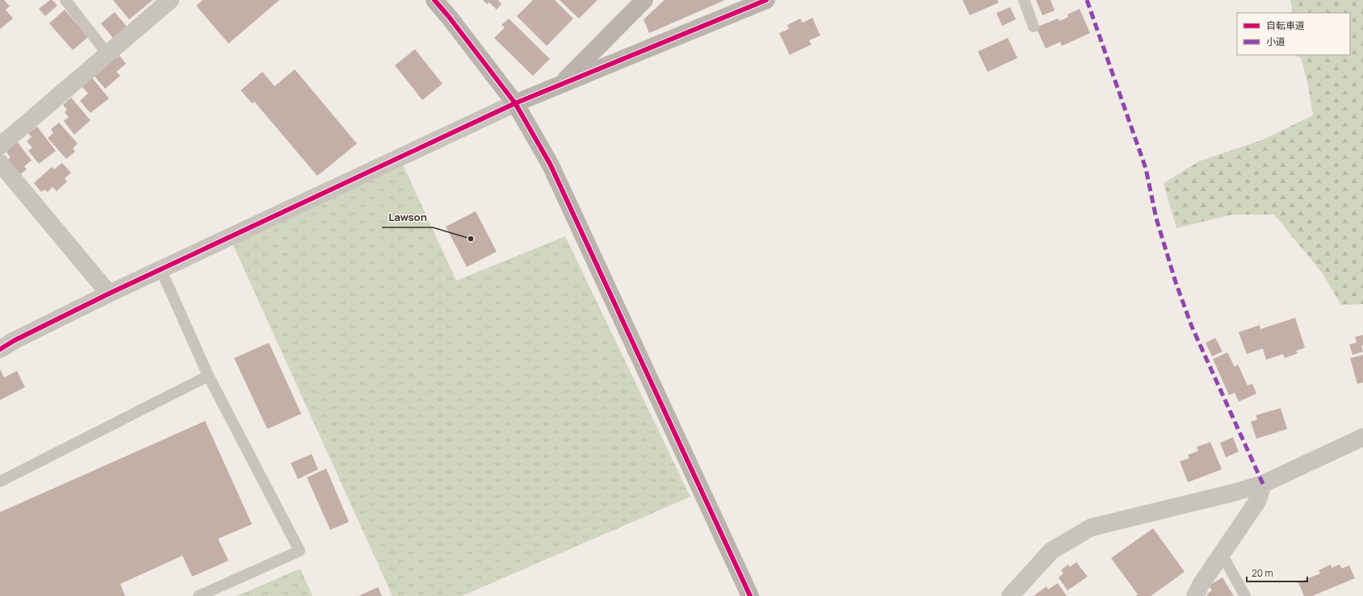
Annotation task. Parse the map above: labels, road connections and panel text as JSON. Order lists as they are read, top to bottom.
{
  "places": ["Lawson"],
  "legend": ["自転車道", "小道"],
  "scale_bar": "20 m"
}
